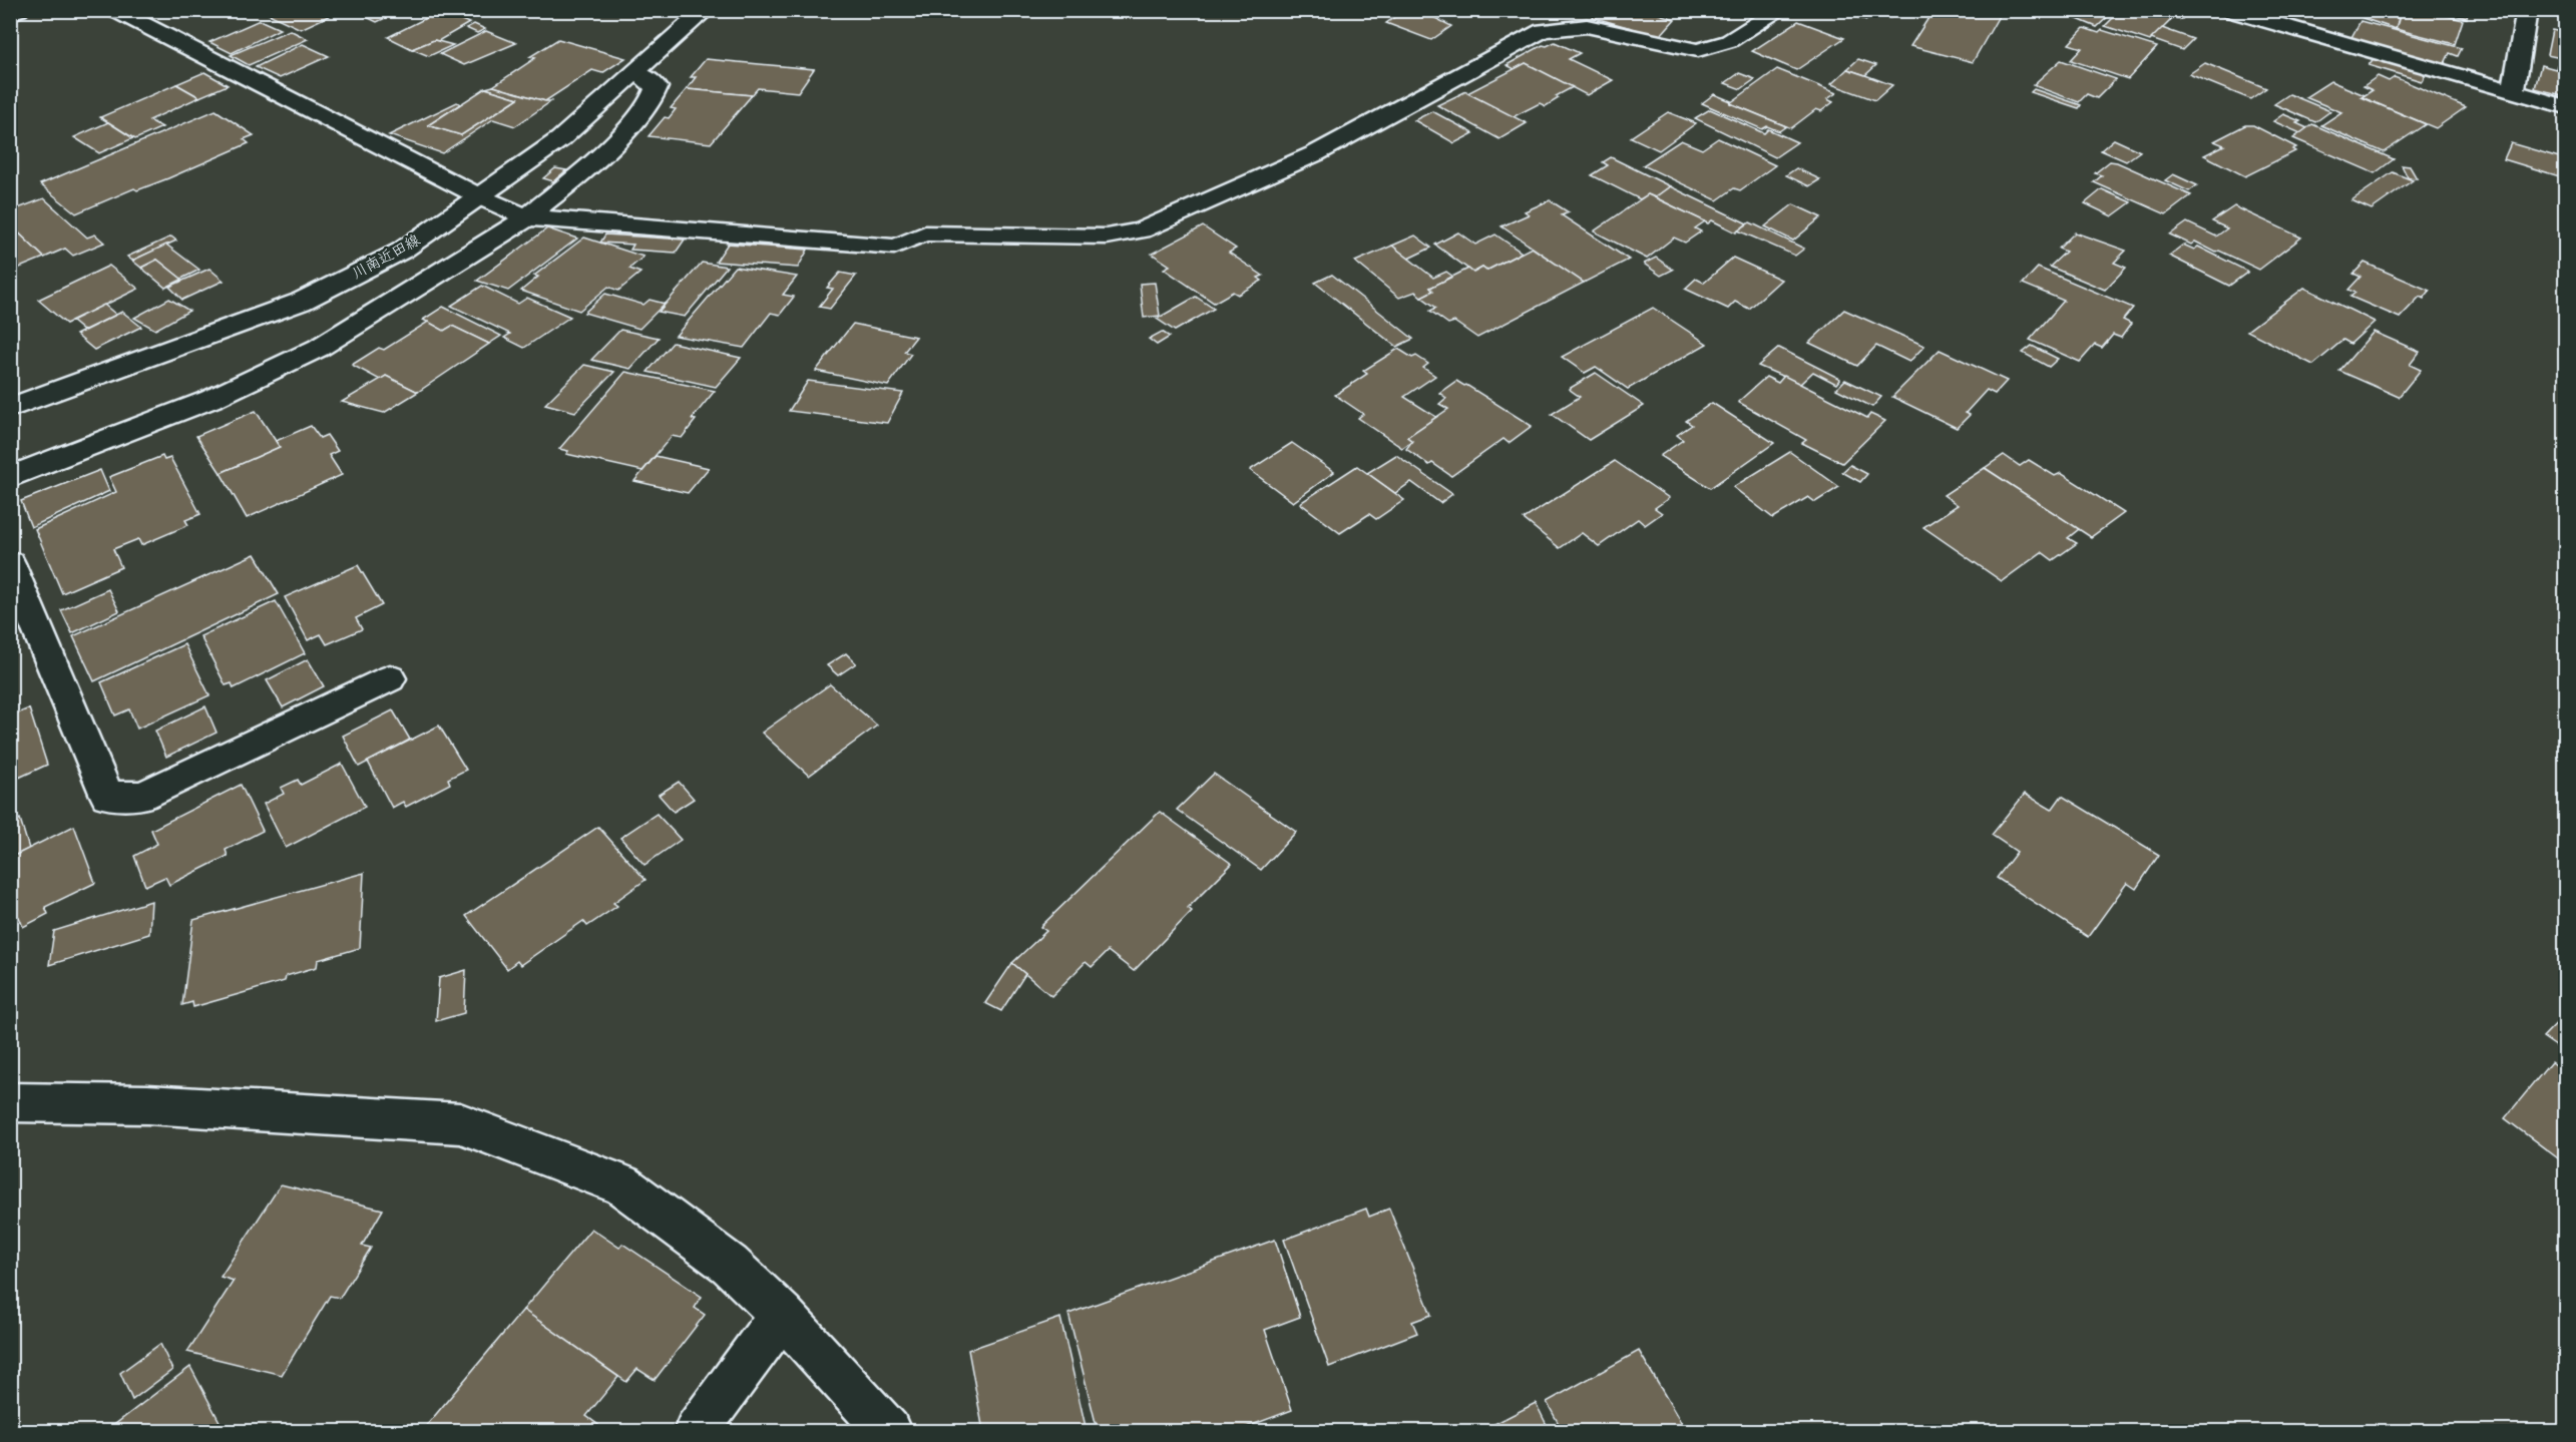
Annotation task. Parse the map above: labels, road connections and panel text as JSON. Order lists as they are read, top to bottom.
{
  "streets": {
    "street": ["川南近田線"]
  }
}
